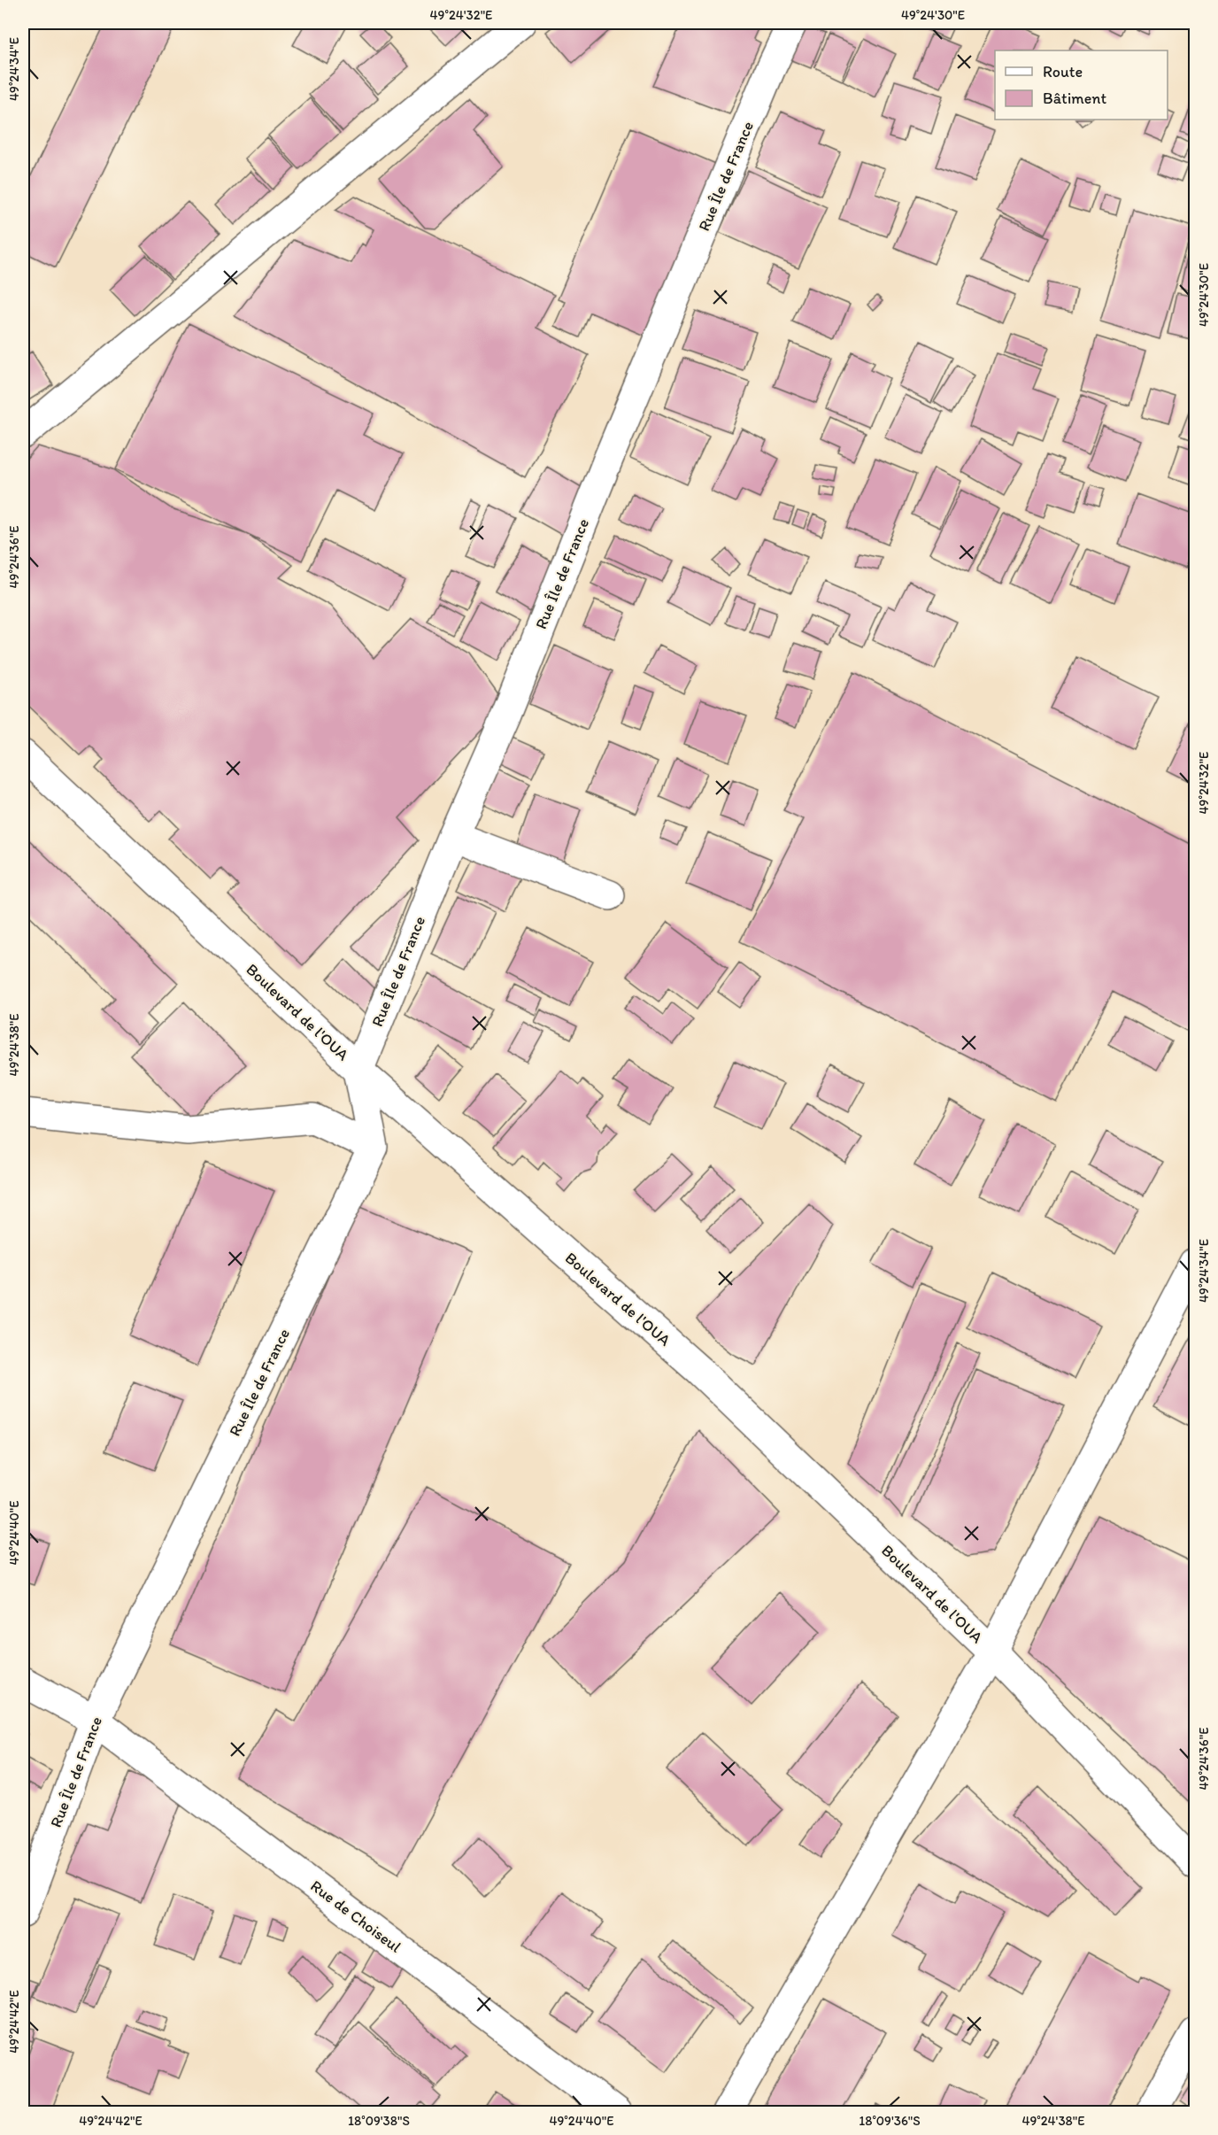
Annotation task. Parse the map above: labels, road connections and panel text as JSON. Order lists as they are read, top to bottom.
{
  "streets": {
    "street": ["Rue Île de France", "Boulevard de l'OUA", "Rue de Choiseul"]
  },
  "crossings": [
    ["Rue Île de France", "Boulevard de l'OUA"],
    ["Rue Île de France", "Rue de Choiseul"]
  ],
  "legend": ["Route", "Bâtiment"],
  "coordinates": [
    "49°24'32\"E",
    "49°24'30\"E",
    "49°24'34\"E",
    "49°24'36\"E",
    "49°24'38\"E",
    "49°24'40\"E",
    "49°24'42\"E",
    "18°09'38\"S",
    "18°09'36\"S"
  ]
}
